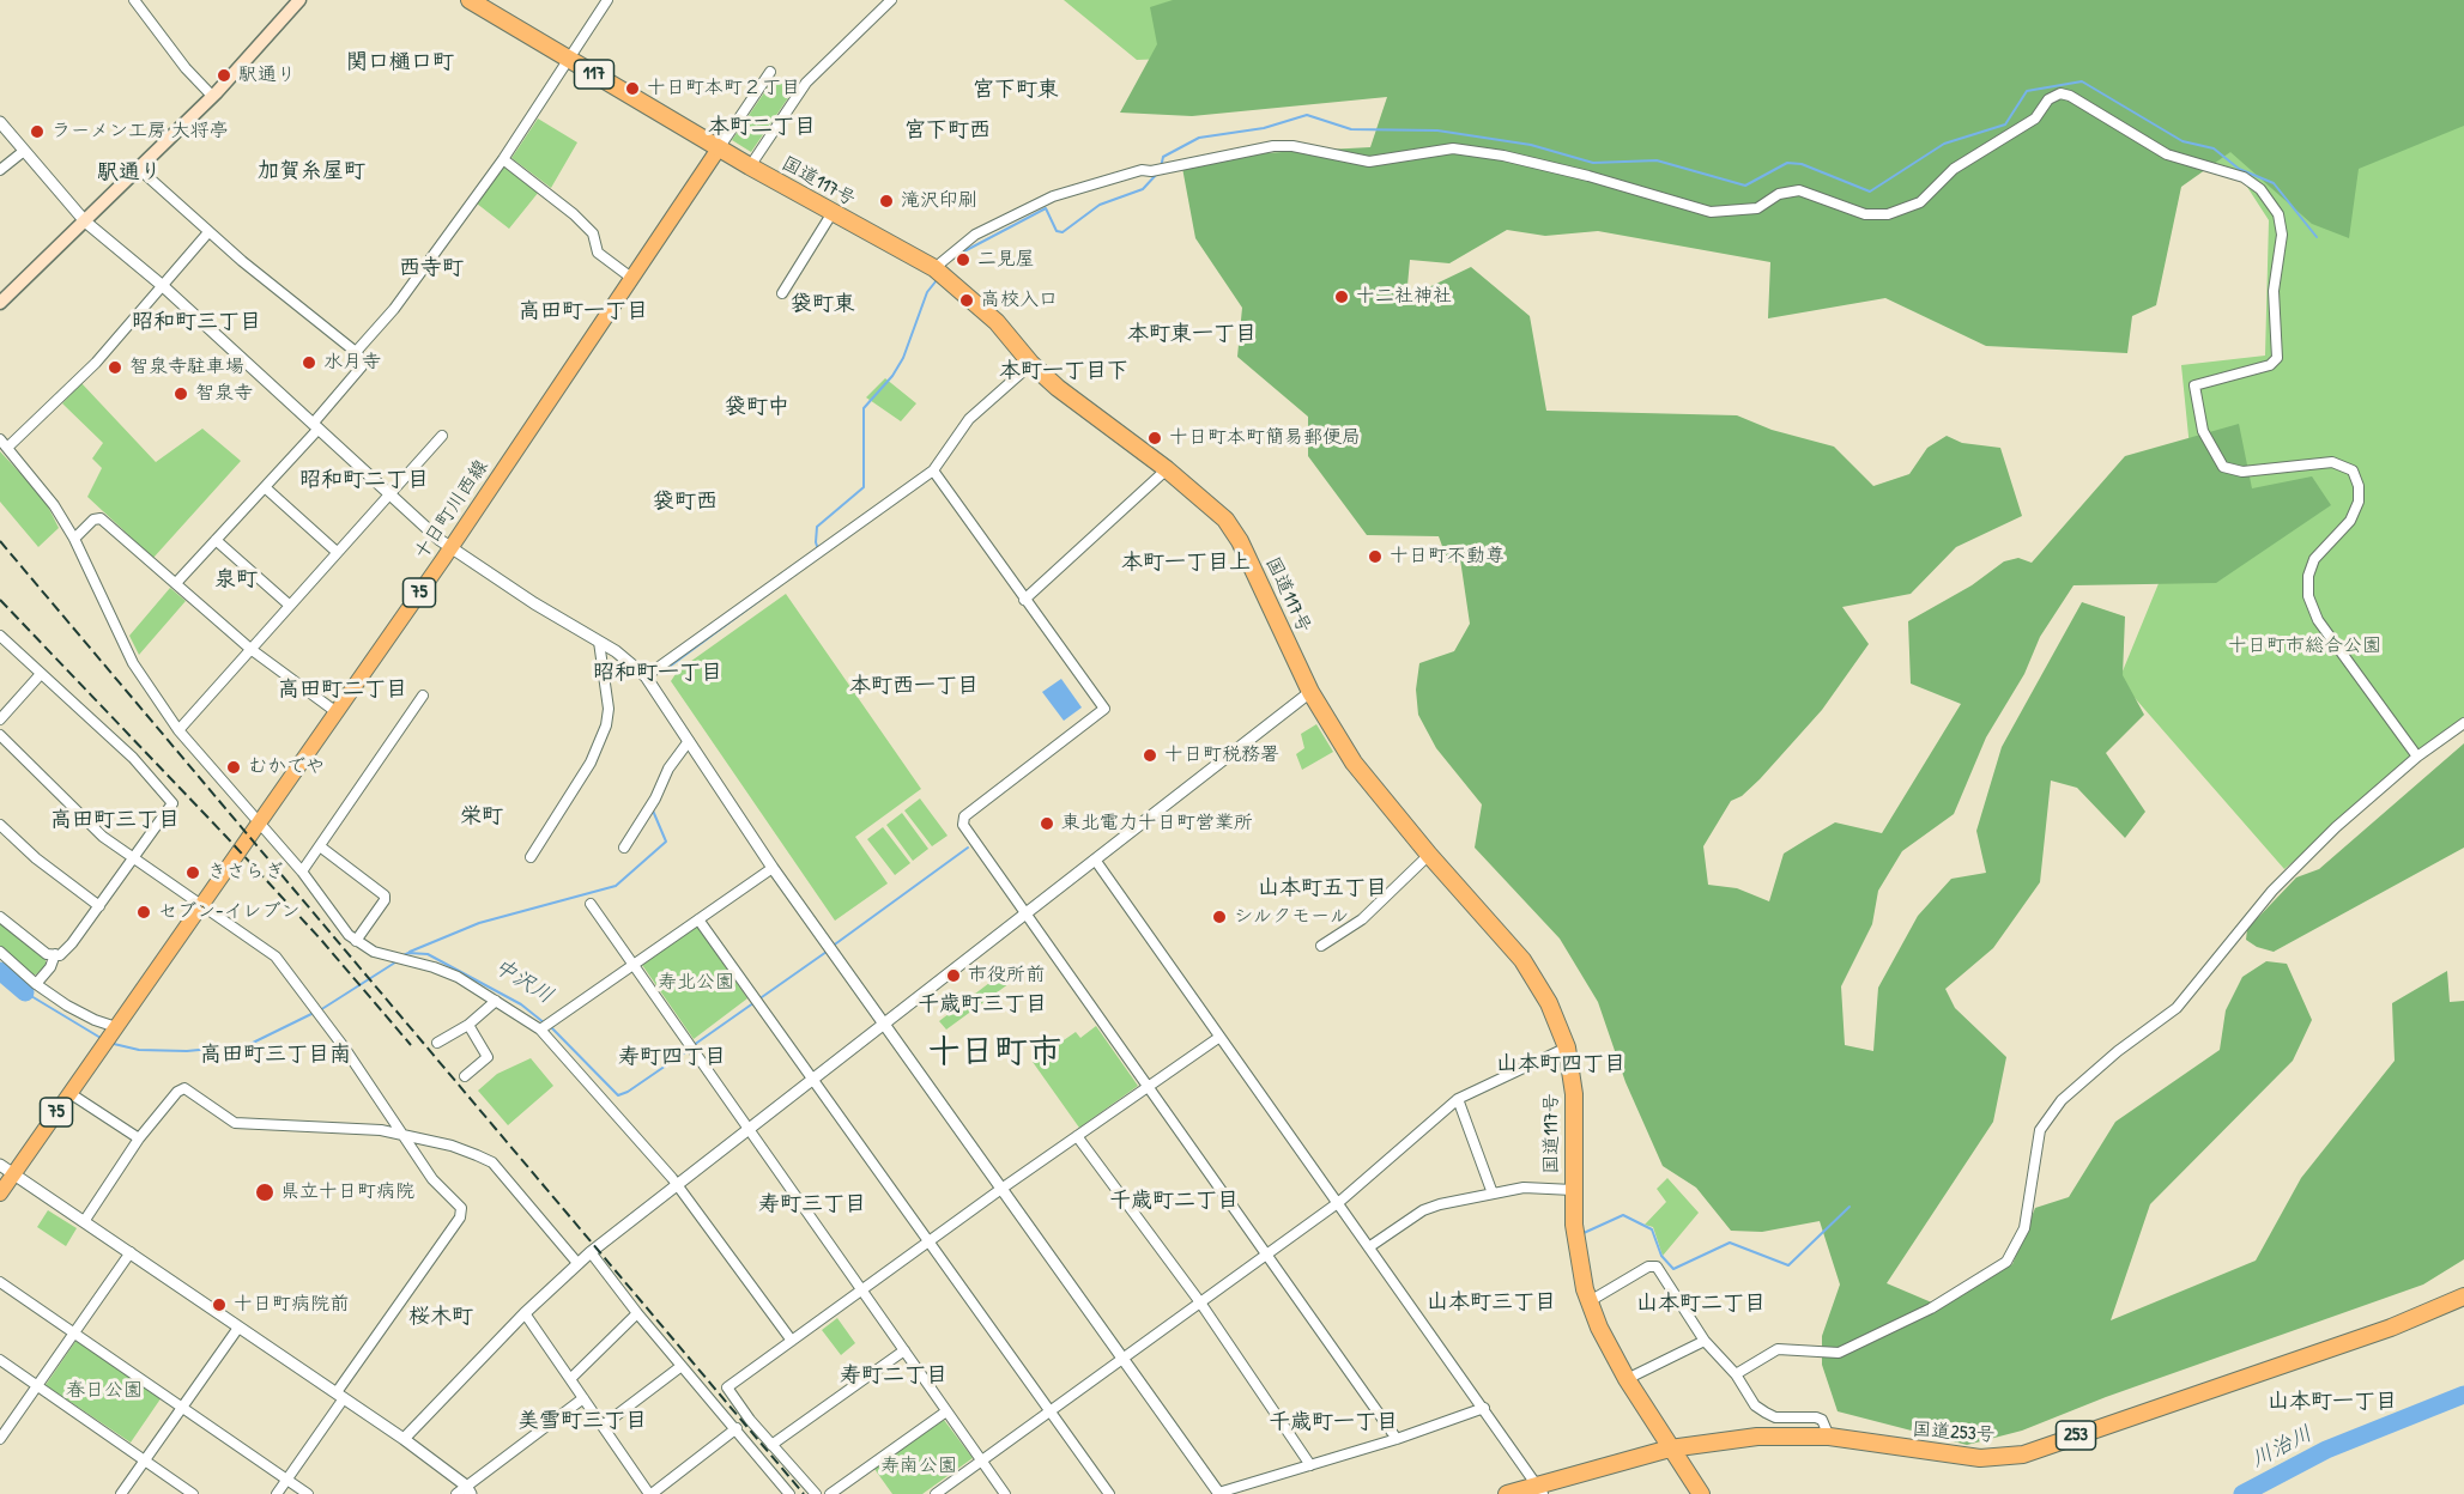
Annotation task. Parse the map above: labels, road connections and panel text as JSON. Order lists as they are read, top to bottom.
{
  "streets": {
    "highway": [
      "117",
      "国道117号",
      "国道253号",
      "253"
    ],
    "main road": ["十日町川西線", "75"]
  },
  "crossings": [
    ["国道117号", "十日町川西線"],
    ["国道117号", "国道253号"],
    ["十日町川西線", "75"]
  ],
  "districts": [
    "関口樋口町",
    "宮下町東",
    "本町二丁目",
    "宮下町西",
    "加賀糸屋町",
    "駅通り",
    "西寺町",
    "袋町東",
    "高田町一丁目",
    "昭和町三丁目",
    "本町東一丁目",
    "本町一丁目下",
    "袋町中",
    "昭和町二丁目",
    "袋町西",
    "本町一丁目上",
    "泉町",
    "昭和町一丁目",
    "本町西一丁目",
    "高田町二丁目",
    "栄町",
    "高田町三丁目",
    "山本町五丁目",
    "千歳町三丁目",
    "十日町市",
    "高田町三丁目南",
    "寿町四丁目",
    "山本町四丁目",
    "千歳町二丁目",
    "寿町三丁目",
    "山本町三丁目",
    "山本町二丁目",
    "桜木町",
    "寿町二丁目",
    "山本町一丁目",
    "美雪町三丁目",
    "千歳町一丁目"
  ],
  "water": ["中沢川", "川治川"],
  "parks": [
    "十日町市総合公園",
    "寿北公園",
    "春日公園",
    "寿南公園"
  ],
  "places": [
    "駅通り",
    "十日町本町２丁目",
    "ラーメン工房 大将亭",
    "滝沢印刷",
    "二見屋",
    "十二社神社",
    "高校入口",
    "水月寺",
    "智泉寺駐車場",
    "智泉寺",
    "十日町本町簡易郵便局",
    "十日町不動尊",
    "十日町税務署",
    "むかでや",
    "東北電力十日町営業所",
    "きさらぎ",
    "セブン-イレブン",
    "シルクモール",
    "市役所前",
    "県立十日町病院",
    "十日町病院前"
  ]
}
